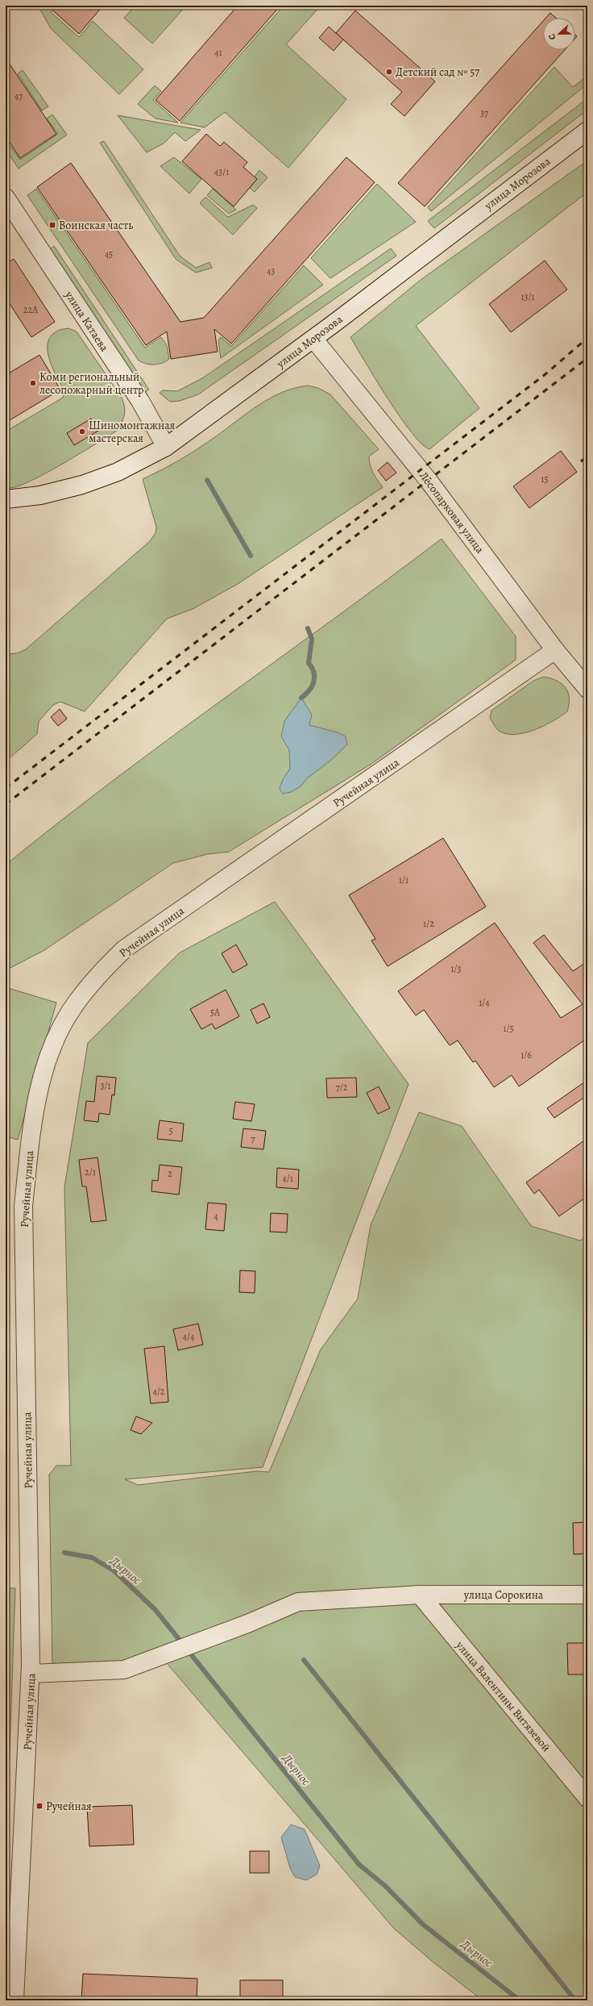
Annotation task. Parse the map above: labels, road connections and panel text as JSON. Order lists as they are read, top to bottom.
{
  "streets": {
    "street": [
      "улица Морозова",
      "улица Катаева",
      "Лесопарковая улица",
      "Ручейная улица",
      "улица Сорокина",
      "улица Валентины Витязевой"
    ]
  },
  "crossings": [
    ["улица Морозова", "улица Катаева"],
    ["улица Морозова", "Лесопарковая улица"],
    ["Лесопарковая улица", "Ручейная улица"],
    ["Ручейная улица", "улица Сорокина"],
    ["улица Сорокина", "улица Валентины Витязевой"]
  ],
  "water": ["Дырнос"],
  "places": {
    "other": ["Детский сад № 57", "Коми региональный лесопожарный центр", "Шиномонтажная мастерская"],
    "transit": ["Воинская часть", "Ручейная"]
  },
  "house_numbers": [
    "41",
    "47",
    "37",
    "43/1",
    "45",
    "43",
    "13/1",
    "22А",
    "15",
    "1/1",
    "1/2",
    "1/3",
    "1/4",
    "5А",
    "1/5",
    "1/6",
    "3/1",
    "7/2",
    "5",
    "7",
    "2/1",
    "2",
    "4/1",
    "4",
    "4/4",
    "4/2"
  ],
  "north": "left"
}
